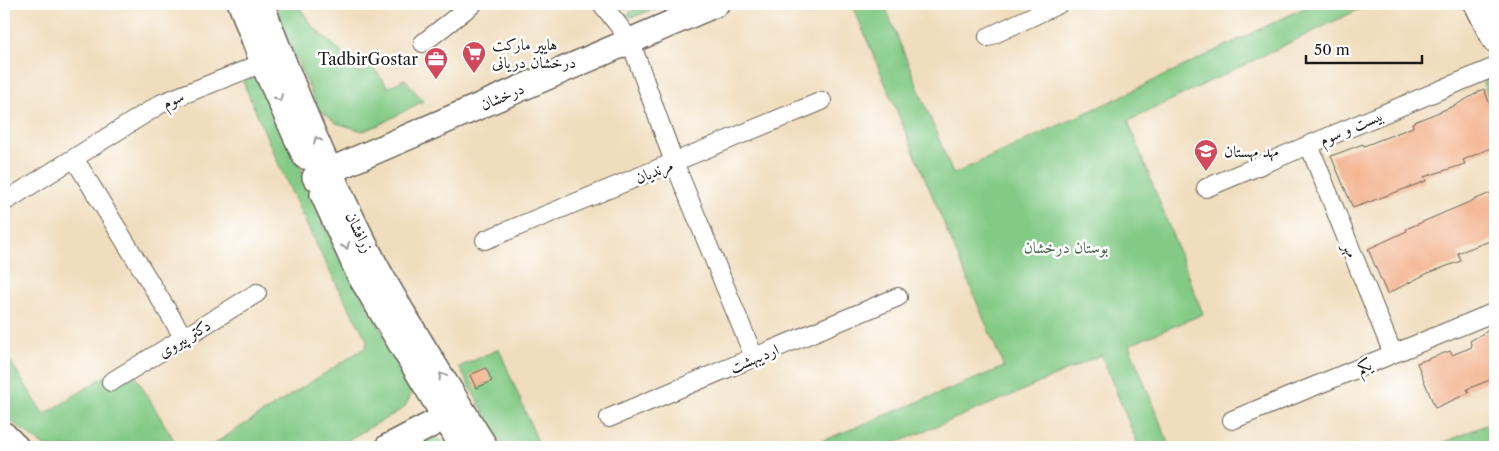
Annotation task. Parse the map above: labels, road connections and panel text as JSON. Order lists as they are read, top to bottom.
{
  "streets": {
    "street": [
      "درخشان",
      "سوم",
      "بیست و سوم",
      "مرنديان",
      "زرافشان",
      "مهر",
      "دکتر پیروی",
      "اردیبهشت",
      "یکم"
    ]
  },
  "crossings": [
    ["درخشان", "زرافشان"],
    ["سوم", "زرافشان"],
    ["بیست و سوم", "مهر"],
    ["مهر", "یکم"]
  ],
  "parks": ["بوستان درخشان"],
  "places": {
    "supermarket": ["هایپر مارکت درخشان دریانی"],
    "office": ["TadbirGostar"],
    "school or university": ["مهد مهستان"]
  },
  "scale_bar": "50 m"
}
